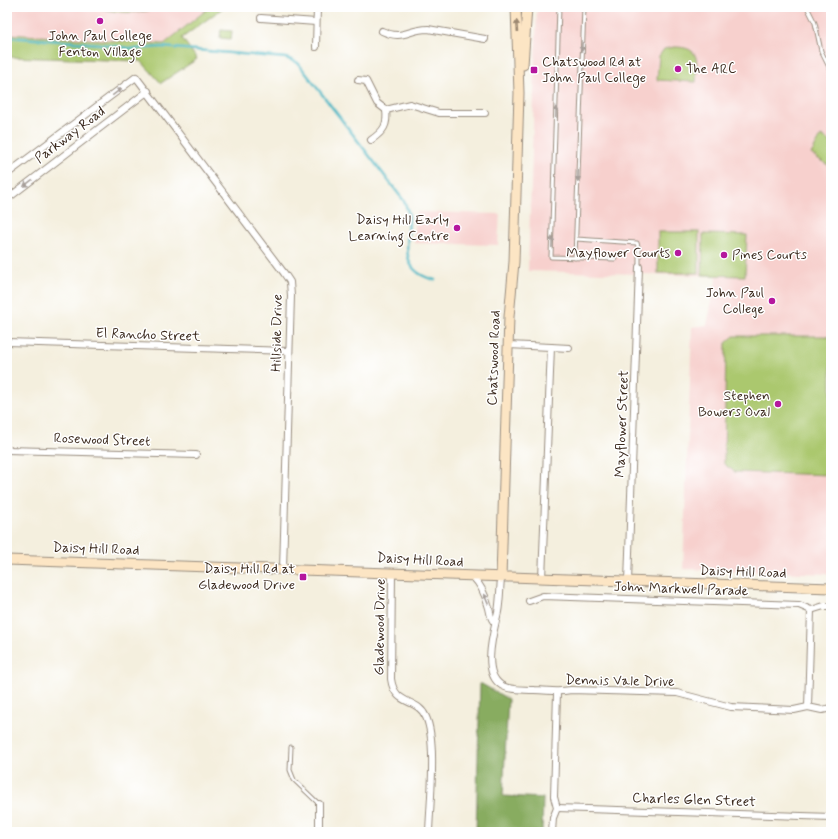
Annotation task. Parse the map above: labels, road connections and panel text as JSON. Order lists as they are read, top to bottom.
{
  "streets": {
    "main road": ["Chatswood Road", "Daisy Hill Road"],
    "street": [
      "Parkway Road",
      "Hillside Drive",
      "El Rancho Street",
      "Mayflower Street",
      "Rosewood Street",
      "John Markwell Parade",
      "Gladewood Drive",
      "Dennis Vale Drive",
      "Charles Glen Street"
    ]
  },
  "crossings": [
    ["Parkway Road", "Hillside Drive"],
    ["Hillside Drive", "El Rancho Street"],
    ["Hillside Drive", "Daisy Hill Road"],
    ["Chatswood Road", "Daisy Hill Road"],
    ["Chatswood Road", "Dennis Vale Drive"],
    ["Mayflower Street", "Daisy Hill Road"],
    ["Daisy Hill Road", "Gladewood Drive"]
  ],
  "places": {
    "other": [
      "John Paul College Fenton Village",
      "The ARC",
      "Daisy Hill Early Learning Centre",
      "Mayflower Courts",
      "Pines Courts",
      "John Paul College",
      "Stephen Bowers Oval"
    ],
    "transit": ["Chatswood Rd at John Paul College", "Daisy Hill Rd at Gladewood Drive"]
  }
}
